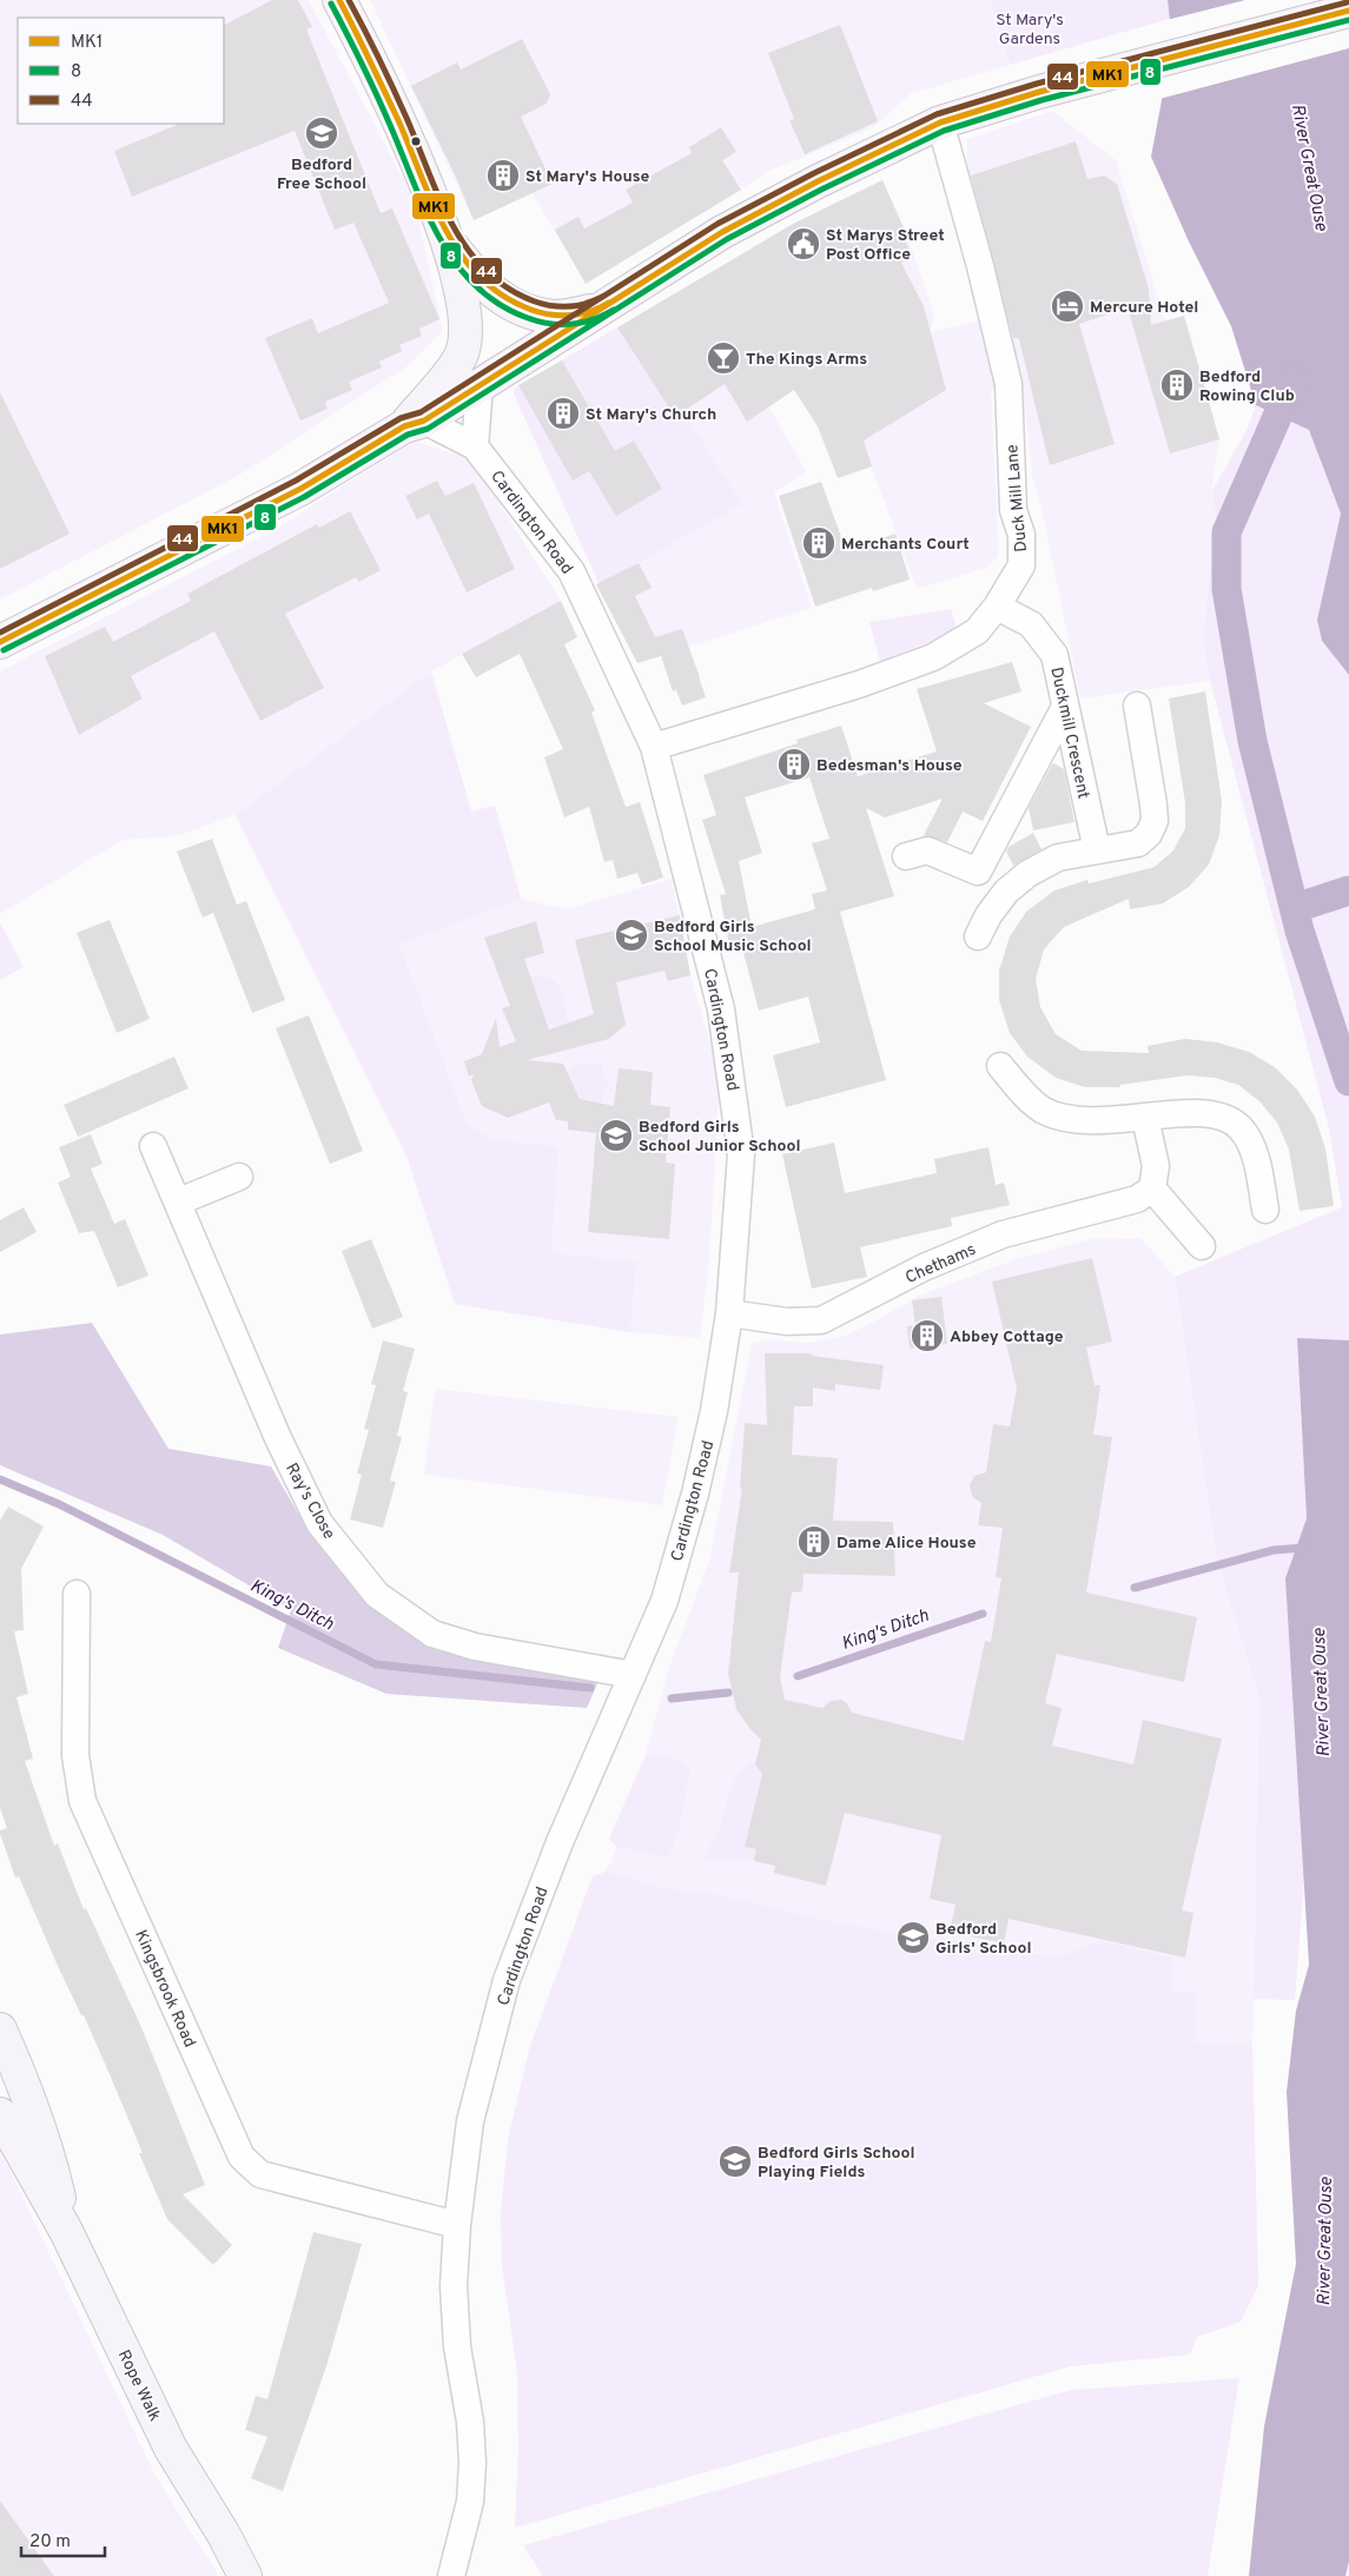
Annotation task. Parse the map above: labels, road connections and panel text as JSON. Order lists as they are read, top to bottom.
{
  "streets": {
    "main road": ["Rope Walk"],
    "street": [
      "Duck Mill Lane",
      "Cardington Road",
      "Duckmill Crescent",
      "Chethams",
      "Ray's Close",
      "Kingsbrook Road"
    ]
  },
  "crossings": [
    ["Duck Mill Lane", "Cardington Road"],
    ["Duck Mill Lane", "Duckmill Crescent"],
    ["Cardington Road", "Chethams"],
    ["Cardington Road", "Ray's Close"],
    ["Cardington Road", "Kingsbrook Road"]
  ],
  "water": ["River Great Ouse", "King's Ditch"],
  "parks": ["St Mary's Gardens"],
  "places": {
    "school or university": [
      "Bedford Free School",
      "Bedford Girls School Music School",
      "Bedford Girls School Junior School",
      "Bedford Girls' School",
      "Bedford Girls School Playing Fields"
    ],
    "building": [
      "St Mary's House",
      "Bedford Rowing Club",
      "St Mary's Church",
      "Merchants Court",
      "Bedesman's House",
      "Abbey Cottage",
      "Dame Alice House"
    ],
    "public building": ["St Marys Street Post Office"],
    "hotel": ["Mercure Hotel"],
    "bar": ["The Kings Arms"]
  },
  "lines": ["transit line MK1", "transit line 44", "transit line 8"],
  "legend": ["MK1", "8", "44"],
  "scale_bar": "20 m"
}
